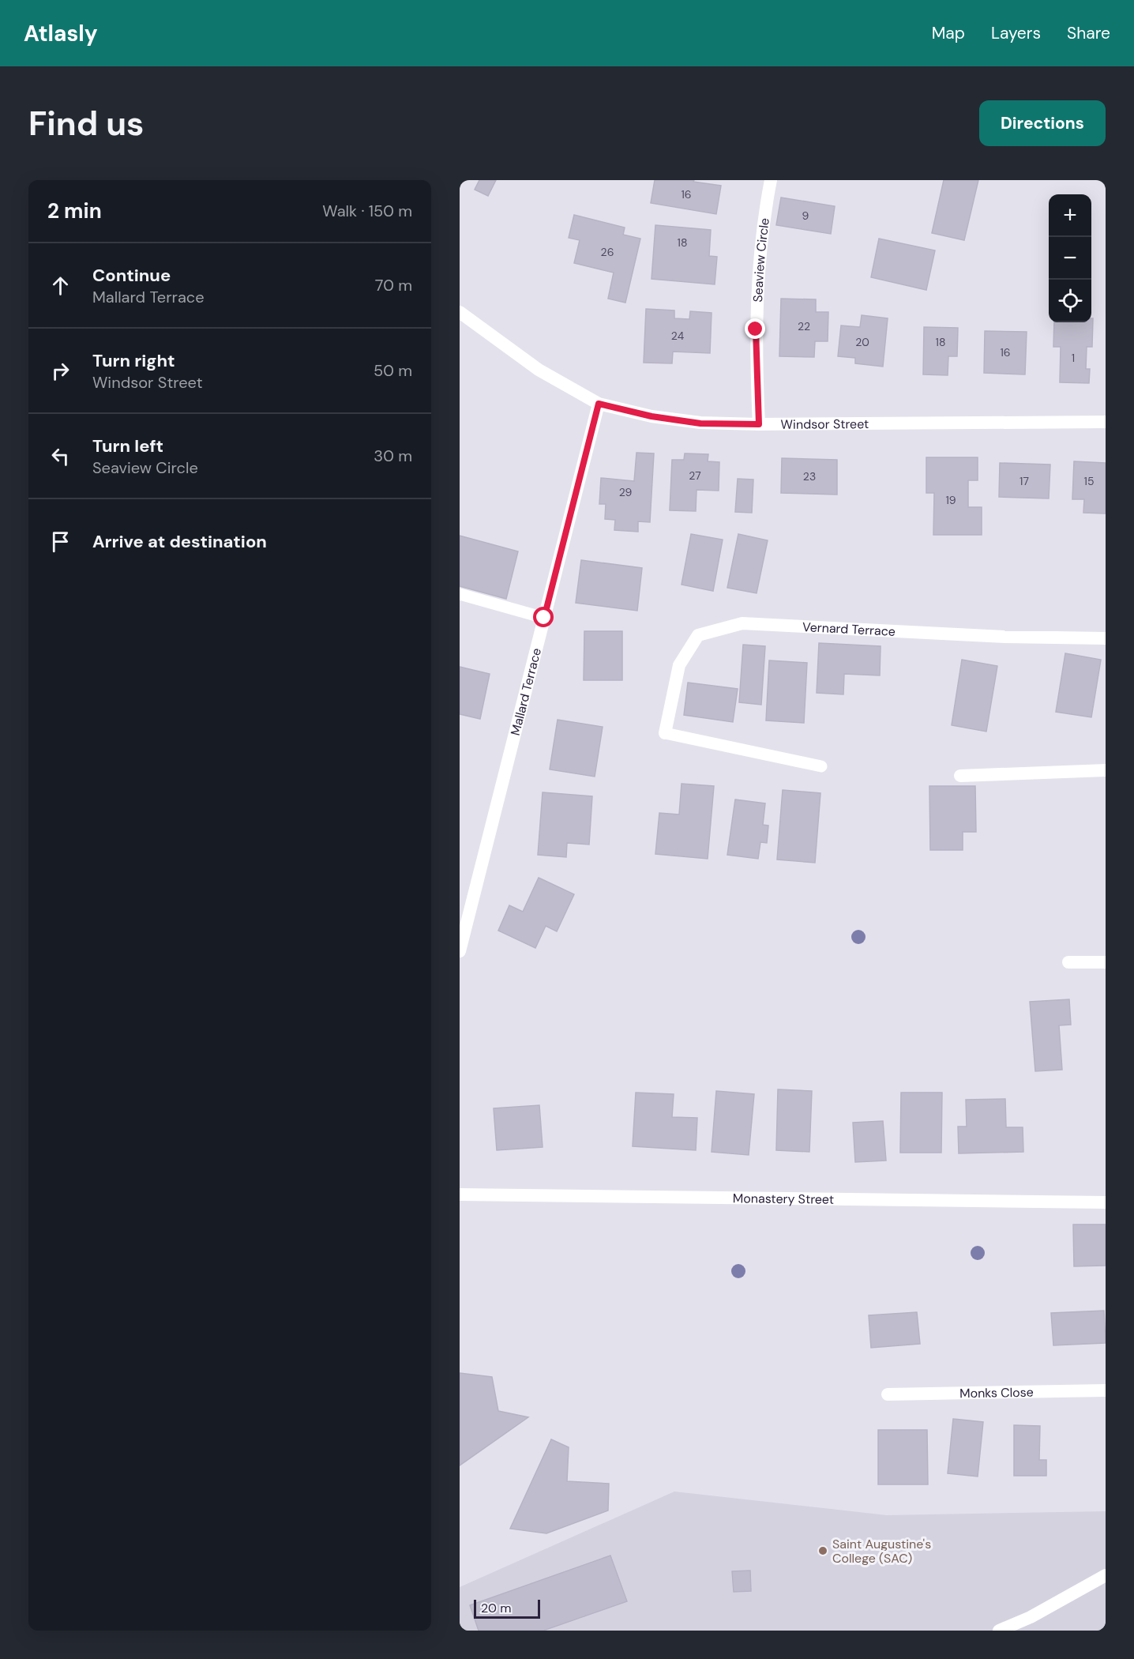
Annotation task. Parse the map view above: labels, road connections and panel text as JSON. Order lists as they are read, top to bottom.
{
  "streets": {
    "street": [
      "Seaview Circle",
      "Windsor Street",
      "Vernard Terrace",
      "Mallard Terrace",
      "Monastery Street",
      "Monks Close"
    ]
  },
  "crossings": [
    ["Seaview Circle", "Windsor Street"],
    ["Windsor Street", "Mallard Terrace"]
  ],
  "places": ["Saint Augustine's College (SAC)"],
  "house_numbers": [
    "16",
    "9",
    "18",
    "26",
    "22",
    "24",
    "20",
    "18",
    "16",
    "1",
    "27",
    "23",
    "17",
    "15",
    "29",
    "19"
  ],
  "scale_bar": "20 m",
  "page": {
    "header": "Atlasly",
    "nav": ["Map", "Layers", "Share"],
    "buttons": "Directions",
    "title": "Find us",
    "heading": ["2 min", "Walk · 150 m"],
    "map_buttons": ["+", "−"],
    "list": [
      ["Continue", "Mallard Terrace", "70 m"],
      ["Turn right", "Windsor Street", "50 m"],
      ["Turn left", "Seaview Circle", "30 m"],
      "Arrive at destination"
    ],
    "scale": "20 m"
  }
}
